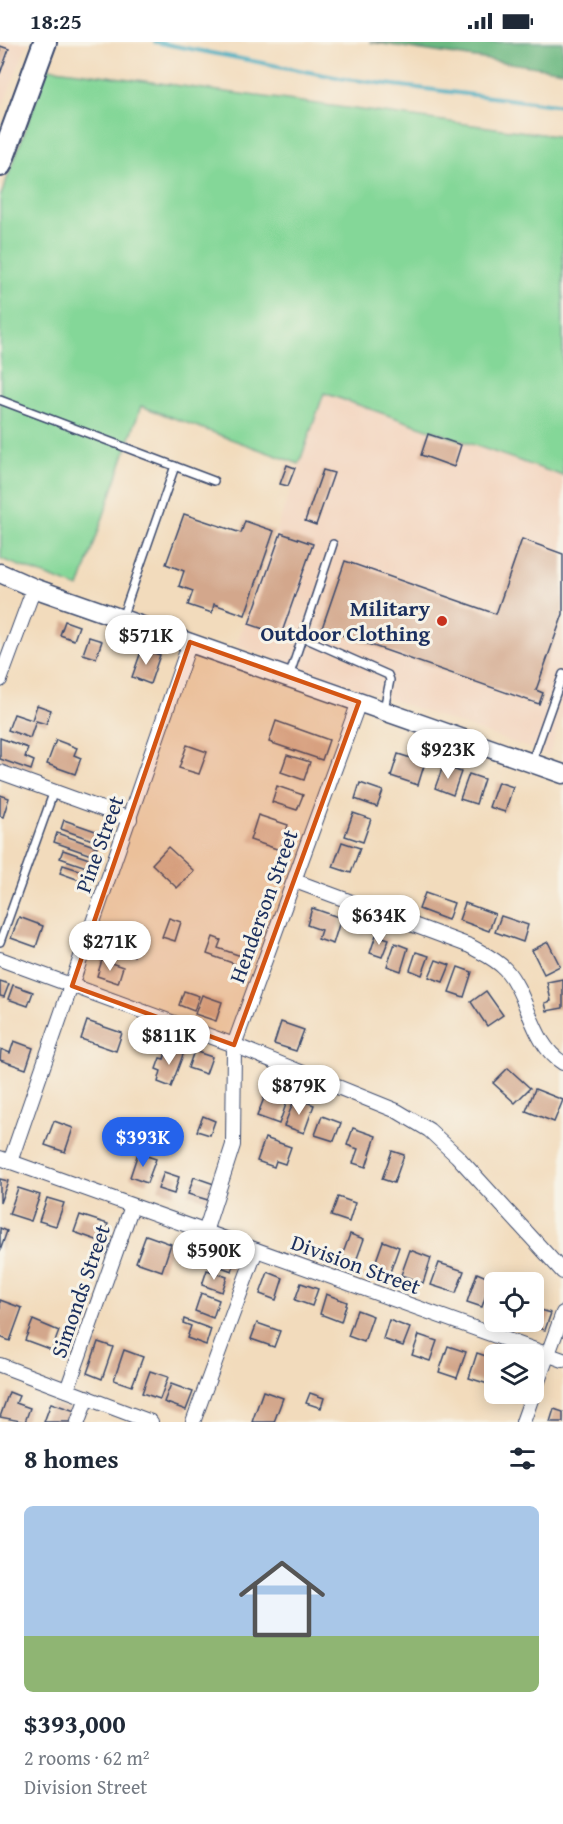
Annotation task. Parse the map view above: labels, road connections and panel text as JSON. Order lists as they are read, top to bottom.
{
  "streets": {
    "street": [
      "Pine Street",
      "Henderson Street",
      "Division Street",
      "Simonds Street"
    ]
  },
  "crossings": [
    ["Pine Street", "Division Street"],
    ["Henderson Street", "Division Street"],
    ["Division Street", "Simonds Street"]
  ],
  "places": ["Military Outdoor Clothing"],
  "page": {
    "status": "18:25",
    "price": [
      "$571K",
      "$923K",
      "$634K",
      "$271K",
      "$811K",
      "$879K",
      "$393K",
      "$590K"
    ],
    "heading": "8 homes",
    "list": [
      {
        "name": "$393,000",
        "note": "2 rooms · 62 m² · Division Street"
      }
    ]
  }
}
